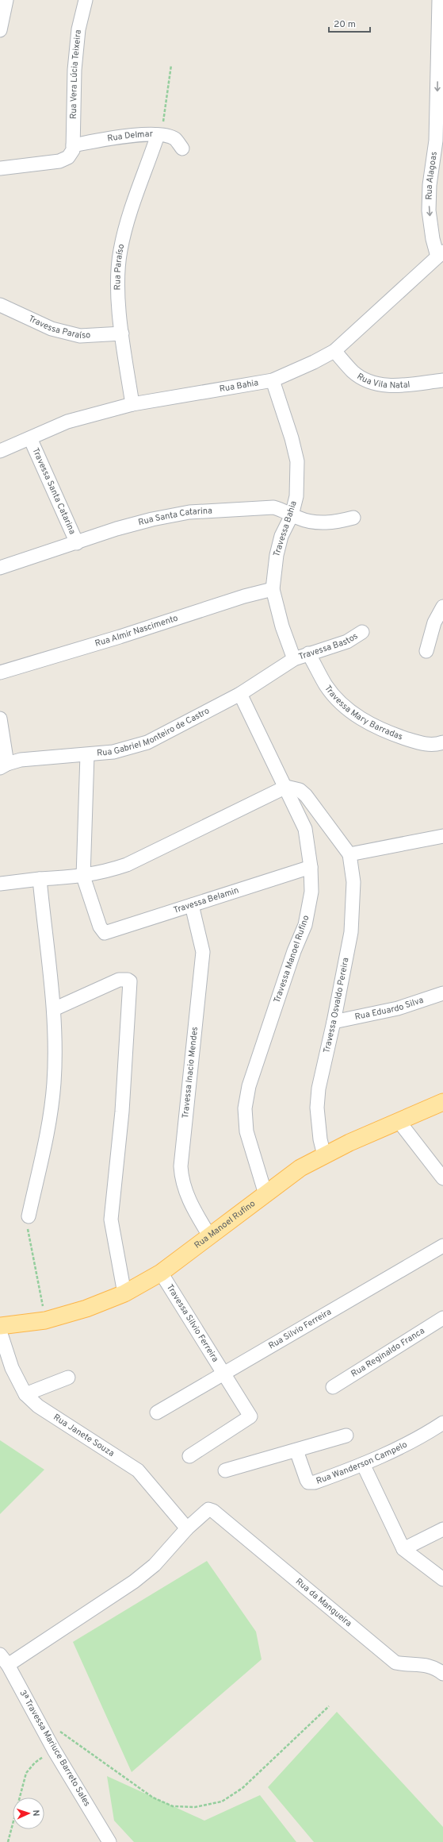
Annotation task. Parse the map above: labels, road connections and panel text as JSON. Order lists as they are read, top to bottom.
{
  "streets": {
    "main road": ["Rua Manoel Rufino"],
    "street": [
      "Rua Vera Lúcia Teixeira",
      "Rua Delmar",
      "Rua Alagoas",
      "Rua Paraíso",
      "Travessa Paraíso",
      "Rua Vila Natal",
      "Rua Bahia",
      "Travessa Santa Catarina",
      "Rua Santa Catarina",
      "Travessa Bahia",
      "Rua Almir Nascimento",
      "Travessa Bastos",
      "Travessa Mary Barradas",
      "Rua Gabriel Monteiro de Castro",
      "Travessa Belamin",
      "Travessa Manoel Rufino",
      "Travessa Osvaldo Pereira",
      "Rua Eduardo Silva",
      "Travessa Inacio Mendes",
      "Travessa Silvio Ferreira",
      "Rua Silvio Ferreira",
      "Rua Reginaldo Franca",
      "Rua Janete Souza",
      "Rua Wanderson Campelo",
      "Rua da Mangueira",
      "3ª Travessa Mariuce Barreto Sales"
    ]
  },
  "crossings": [
    ["Rua Vera Lúcia Teixeira", "Rua Delmar"],
    ["Rua Delmar", "Rua Paraíso"],
    ["Rua Alagoas", "Rua Bahia"],
    ["Rua Paraíso", "Travessa Paraíso"],
    ["Rua Paraíso", "Rua Bahia"],
    ["Rua Vila Natal", "Rua Bahia"],
    ["Rua Bahia", "Travessa Santa Catarina"],
    ["Rua Bahia", "Travessa Bahia"],
    ["Travessa Santa Catarina", "Rua Santa Catarina"],
    ["Rua Santa Catarina", "Travessa Bahia"],
    ["Travessa Bahia", "Rua Almir Nascimento"],
    ["Travessa Bahia", "Travessa Bastos"],
    ["Travessa Bahia", "Rua Gabriel Monteiro de Castro"],
    ["Travessa Bastos", "Travessa Mary Barradas"],
    ["Travessa Bastos", "Rua Gabriel Monteiro de Castro"],
    ["Rua Gabriel Monteiro de Castro", "Travessa Manoel Rufino"],
    ["Travessa Belamin", "Travessa Manoel Rufino"],
    ["Travessa Belamin", "Travessa Inacio Mendes"],
    ["Travessa Manoel Rufino", "Rua Manoel Rufino"],
    ["Travessa Osvaldo Pereira", "Rua Eduardo Silva"],
    ["Travessa Osvaldo Pereira", "Rua Manoel Rufino"],
    ["Travessa Inacio Mendes", "Rua Manoel Rufino"],
    ["Rua Manoel Rufino", "Travessa Silvio Ferreira"],
    ["Travessa Silvio Ferreira", "Rua Silvio Ferreira"],
    ["Rua Janete Souza", "Rua da Mangueira"]
  ],
  "one_way": ["Rua Alagoas"],
  "scale_bar": "20 m",
  "north": "right"
}
